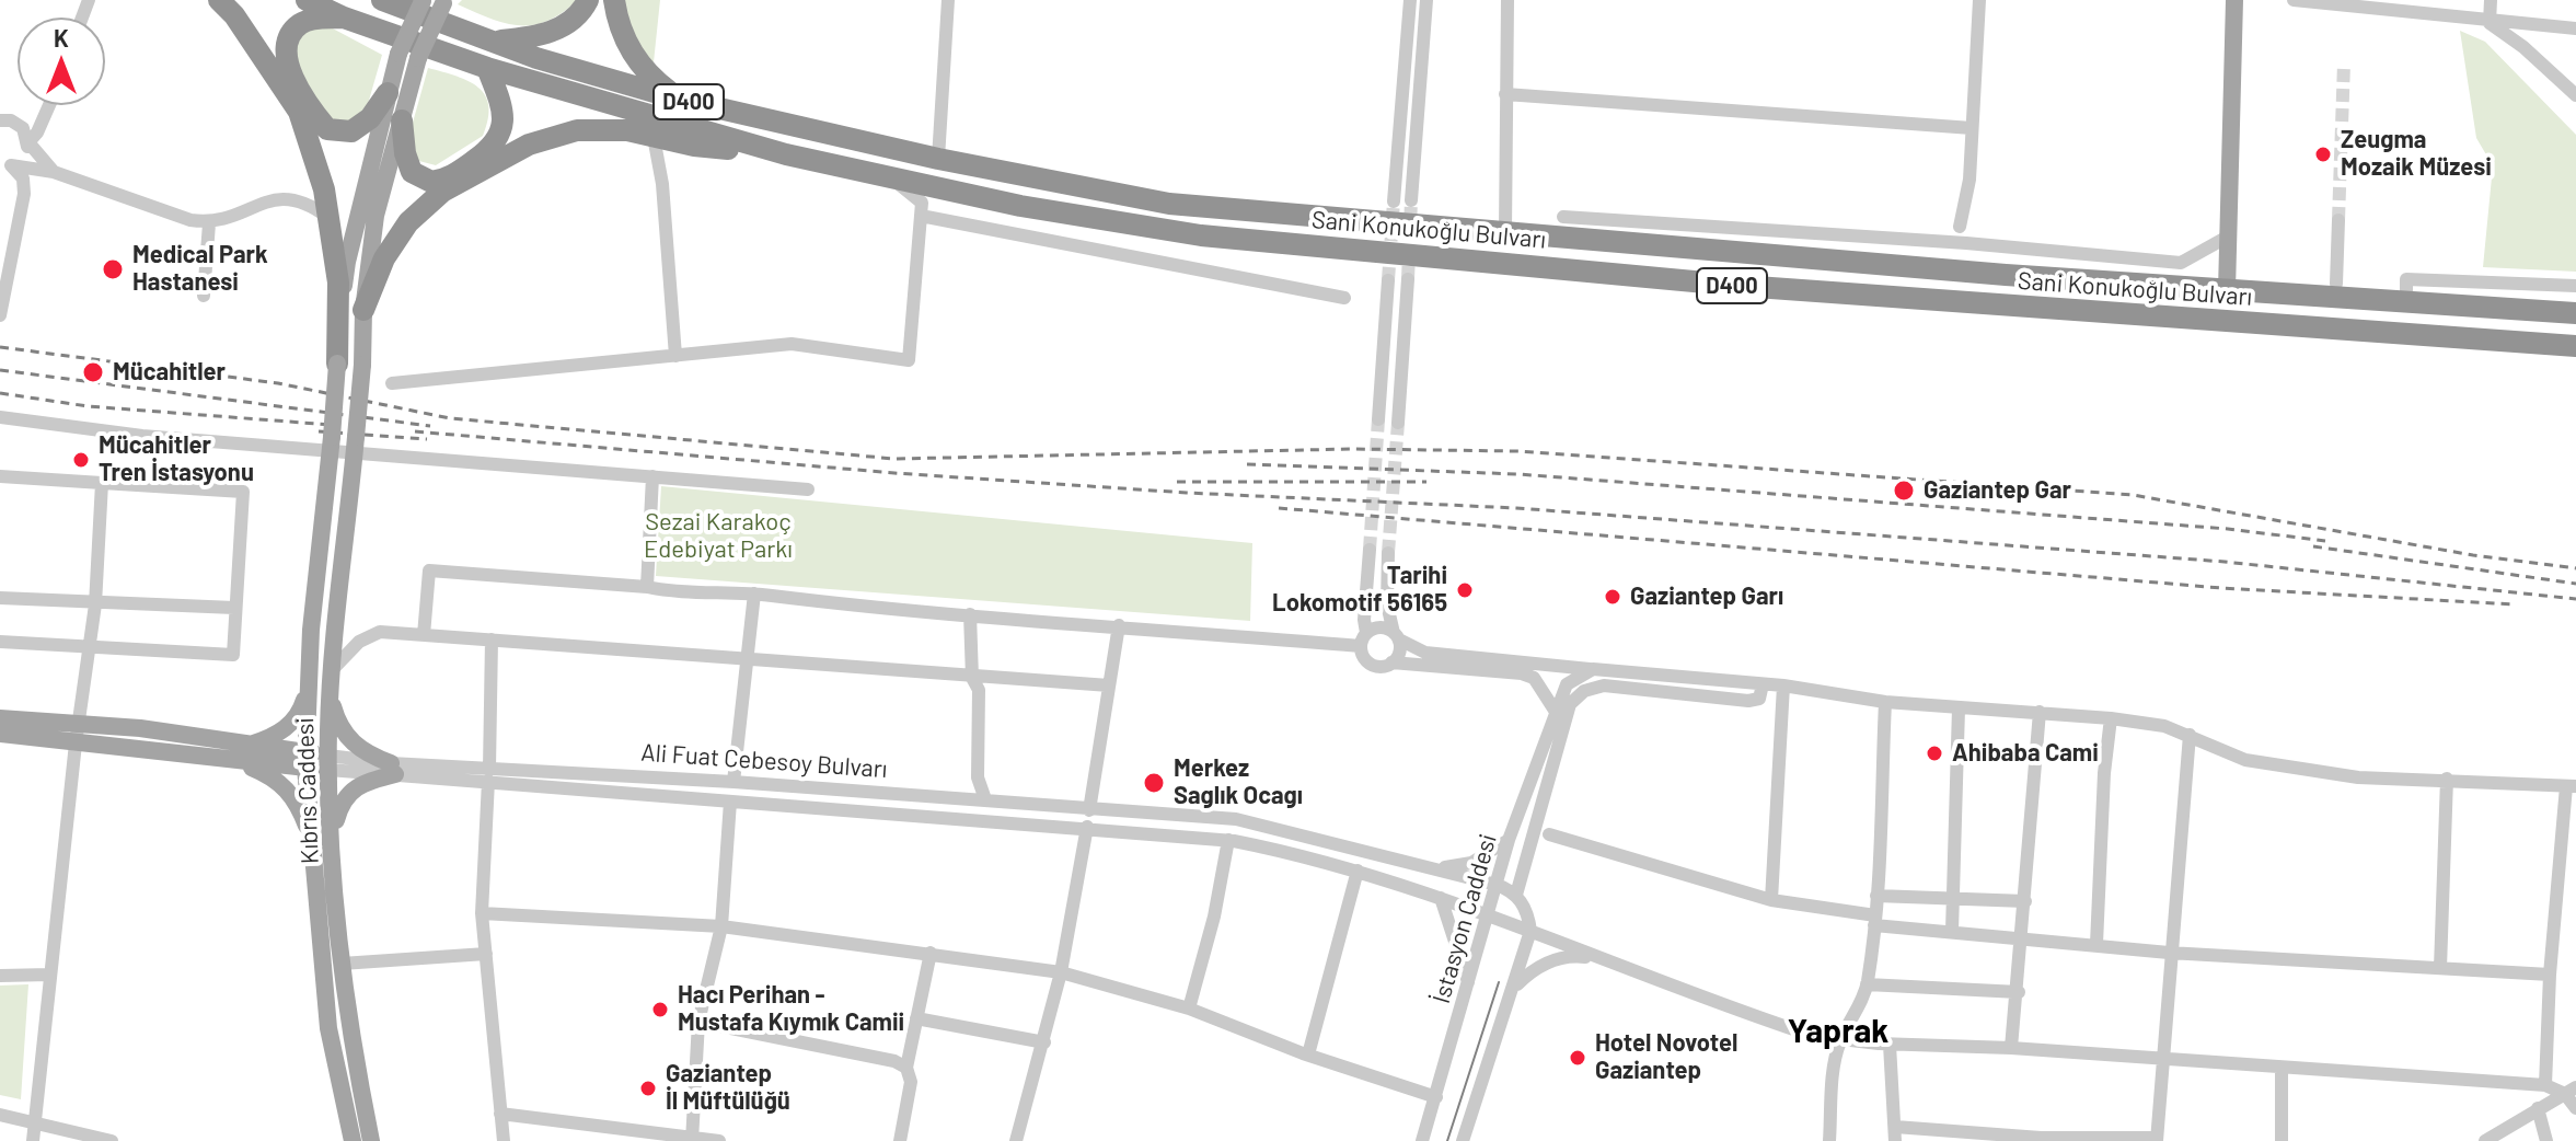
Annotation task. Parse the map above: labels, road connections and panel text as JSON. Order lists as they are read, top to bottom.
{
  "streets": {
    "highway": ["D400", "Sani Konukoğlu Bulvarı"],
    "main road": ["Ali Fuat Cebesoy Bulvarı", "Kıbrıs Caddesi"],
    "street": ["İstasyon Caddesi"]
  },
  "crossings": [
    ["Ali Fuat Cebesoy Bulvarı", "Kıbrıs Caddesi"],
    ["Ali Fuat Cebesoy Bulvarı", "İstasyon Caddesi"]
  ],
  "districts": ["Yaprak"],
  "parks": ["Sezai Karakoç Edebiyat Parkı"],
  "places": [
    "Zeugma Mozaik Müzesi",
    "Medical Park Hastanesi",
    "Mücahitler",
    "Mücahitler Tren İstasyonu",
    "Gaziantep Gar",
    "Tarihi Lokomotif 56165",
    "Gaziantep Garı",
    "Ahibaba Cami",
    "Merkez Saglık Ocagı",
    "Hacı Perihan - Mustafa Kıymık Camii",
    "Hotel Novotel Gaziantep",
    "Gaziantep İl Müftülüğü"
  ],
  "north": "top"
}
